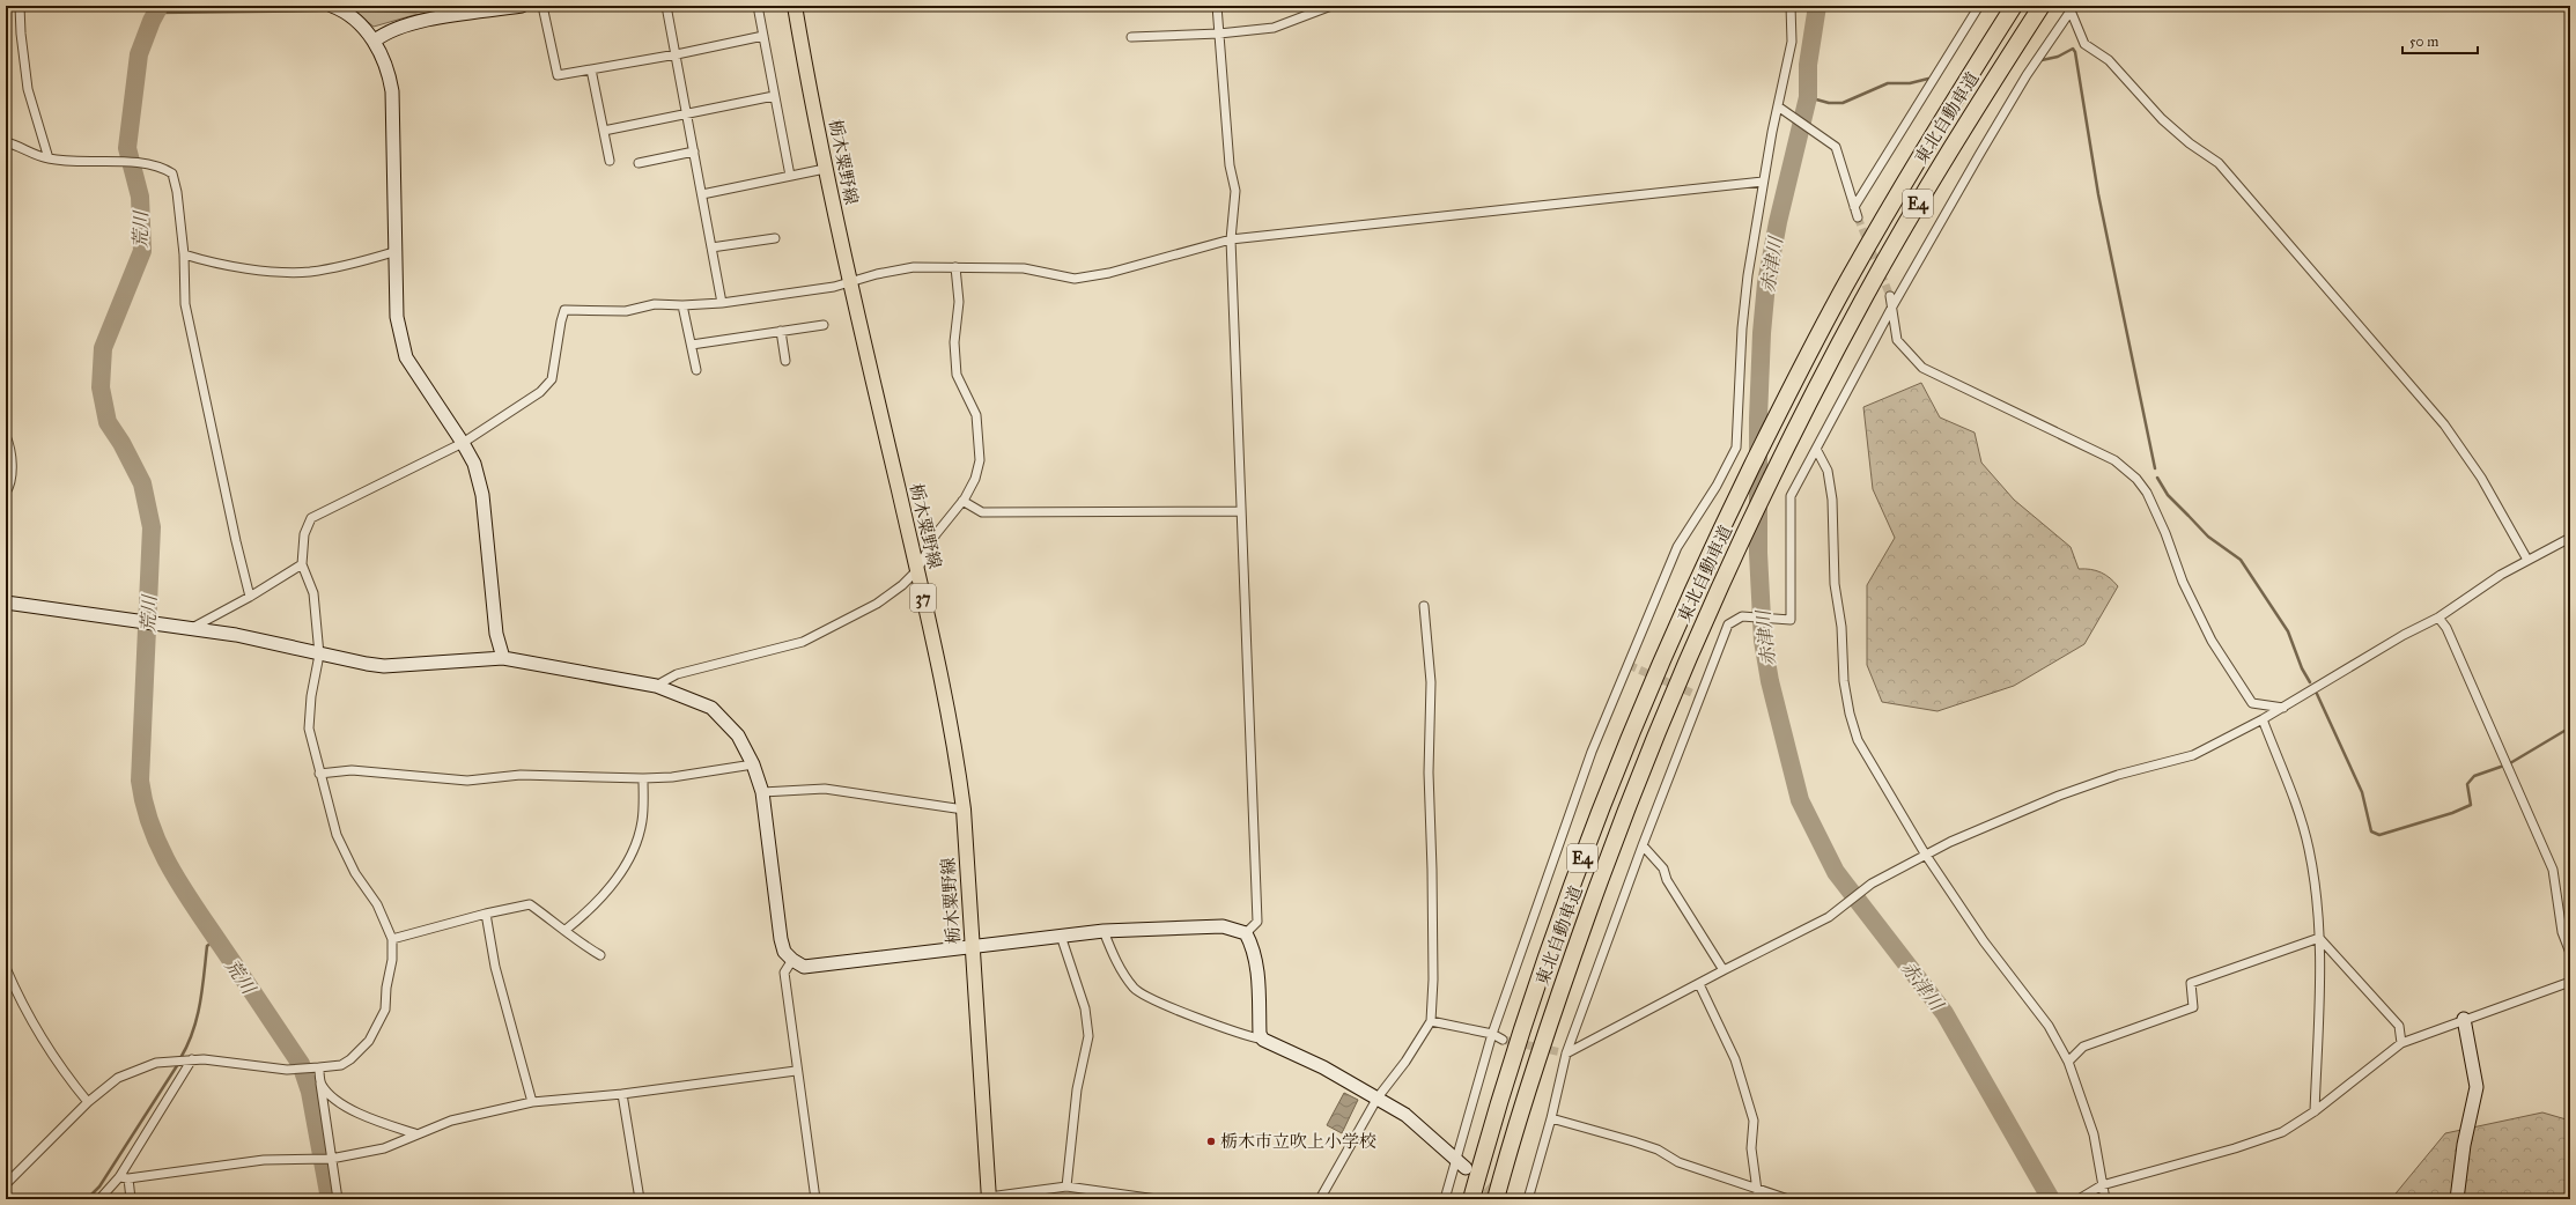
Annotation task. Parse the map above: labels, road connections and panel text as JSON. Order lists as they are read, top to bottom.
{
  "streets": {
    "highway": ["東北自動車道", "E4"],
    "main road": ["栃木粟野線", "37"]
  },
  "water": ["荒川", "赤津川"],
  "places": ["栃木市立吹上小学校"],
  "scale_bar": "50 m"
}
